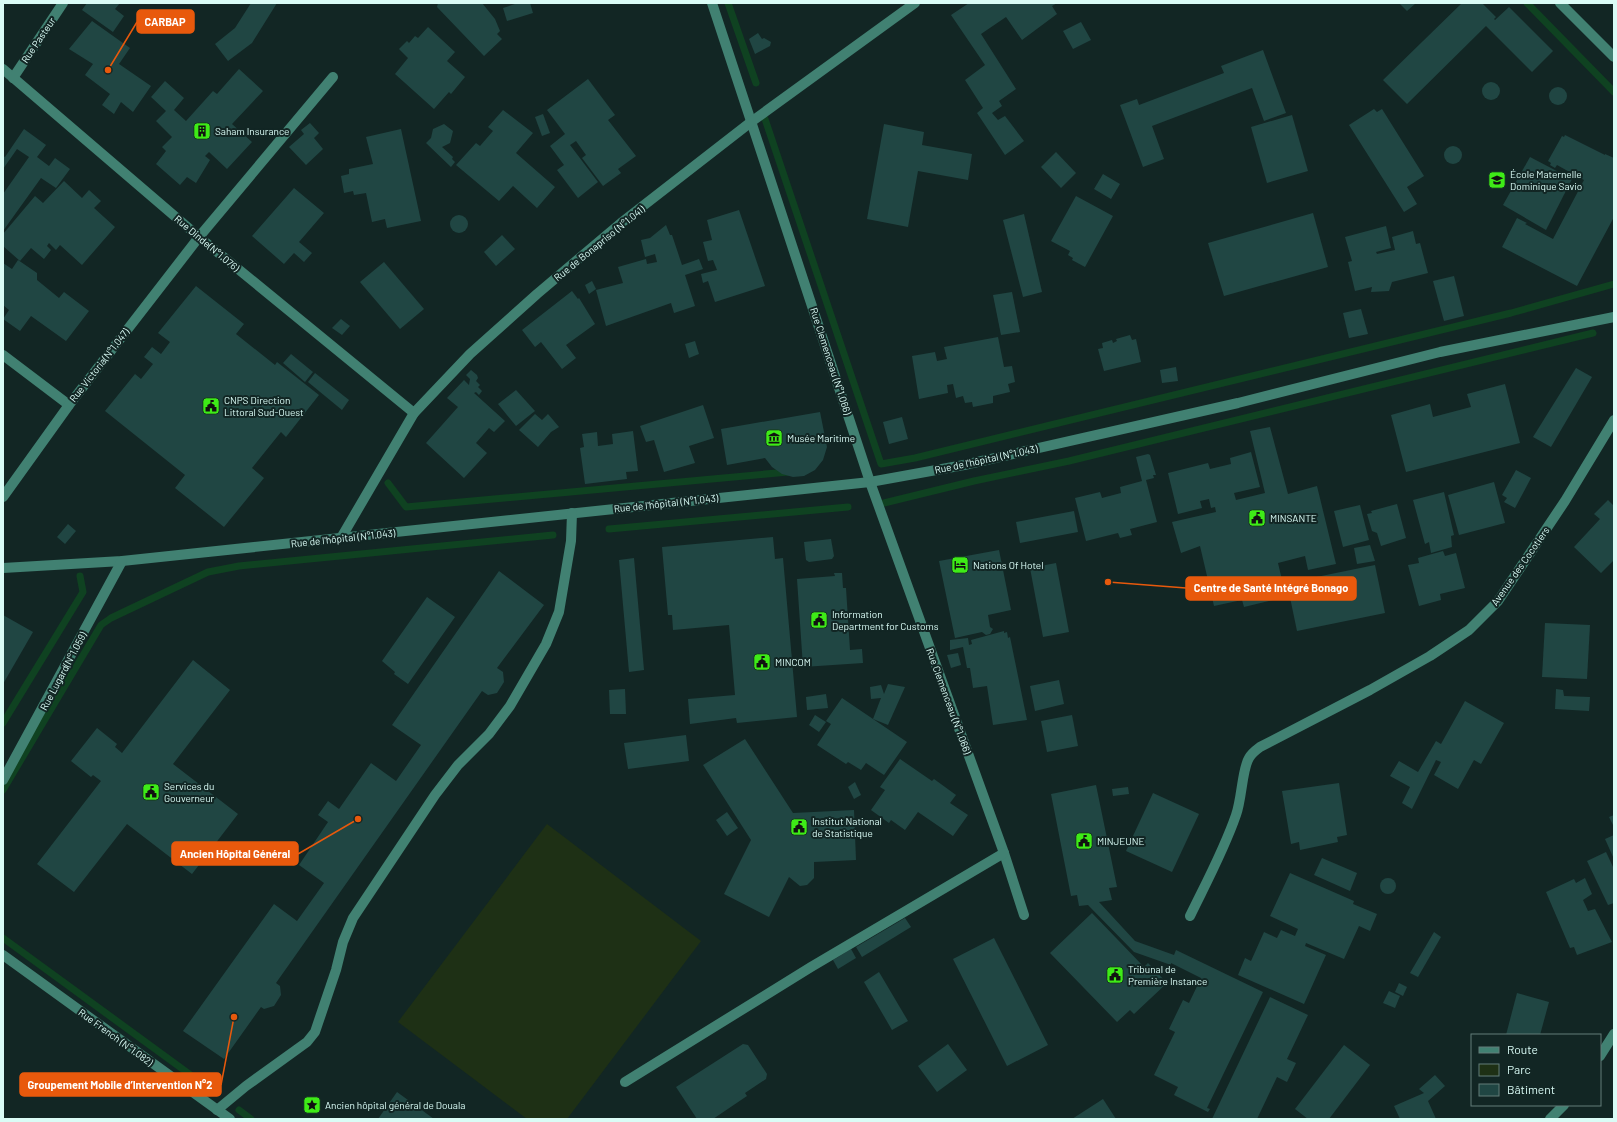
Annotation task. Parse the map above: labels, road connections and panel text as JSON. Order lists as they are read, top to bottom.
{
  "streets": {
    "street": [
      "Rue Pasteur",
      "Rue Dinde(N°1.076)",
      "Rue de Bonapriso (N°1.041)",
      "Rue Clemenceau (N°1.066)",
      "Rue Victoria(N°1.047)",
      "Rue de l'hôpital (N°1.043)",
      "Avenue des Cocotiers",
      "Rue Lugard(N°1.059)",
      "Rue French (N°1.082)"
    ]
  },
  "crossings": [
    ["Rue Pasteur", "Rue Dinde(N°1.076)"],
    ["Rue Dinde(N°1.076)", "Rue de Bonapriso (N°1.041)"],
    ["Rue Dinde(N°1.076)", "Rue Victoria(N°1.047)"],
    ["Rue de Bonapriso (N°1.041)", "Rue Clemenceau (N°1.066)"],
    ["Rue de Bonapriso (N°1.041)", "Rue de l'hôpital (N°1.043)"],
    ["Rue Clemenceau (N°1.066)", "Rue de l'hôpital (N°1.043)"],
    ["Rue de l'hôpital (N°1.043)", "Rue Lugard(N°1.059)"]
  ],
  "places": {
    "other": [
      "CARBAP",
      "Centre de Santé Intégré Bonago",
      "Ancien Hôpital Général",
      "Groupement Mobile d’Intervention N°2"
    ],
    "building": ["Saham Insurance"],
    "school or university": ["École Maternelle Dominique Savio"],
    "public building": [
      "CNPS Direction Littoral Sud-Ouest",
      "MINSANTE",
      "Information Department for Customs",
      "MINCOM",
      "Services du Gouverneur",
      "Institut National de Statistique",
      "MINJEUNE",
      "Tribunal de Première Instance"
    ],
    "museum": ["Musée Maritime"],
    "hotel": ["Nations Of Hotel"],
    "place": ["Ancien hôpital général de Douala"]
  },
  "legend": ["Route", "Parc", "Bâtiment"]
}
